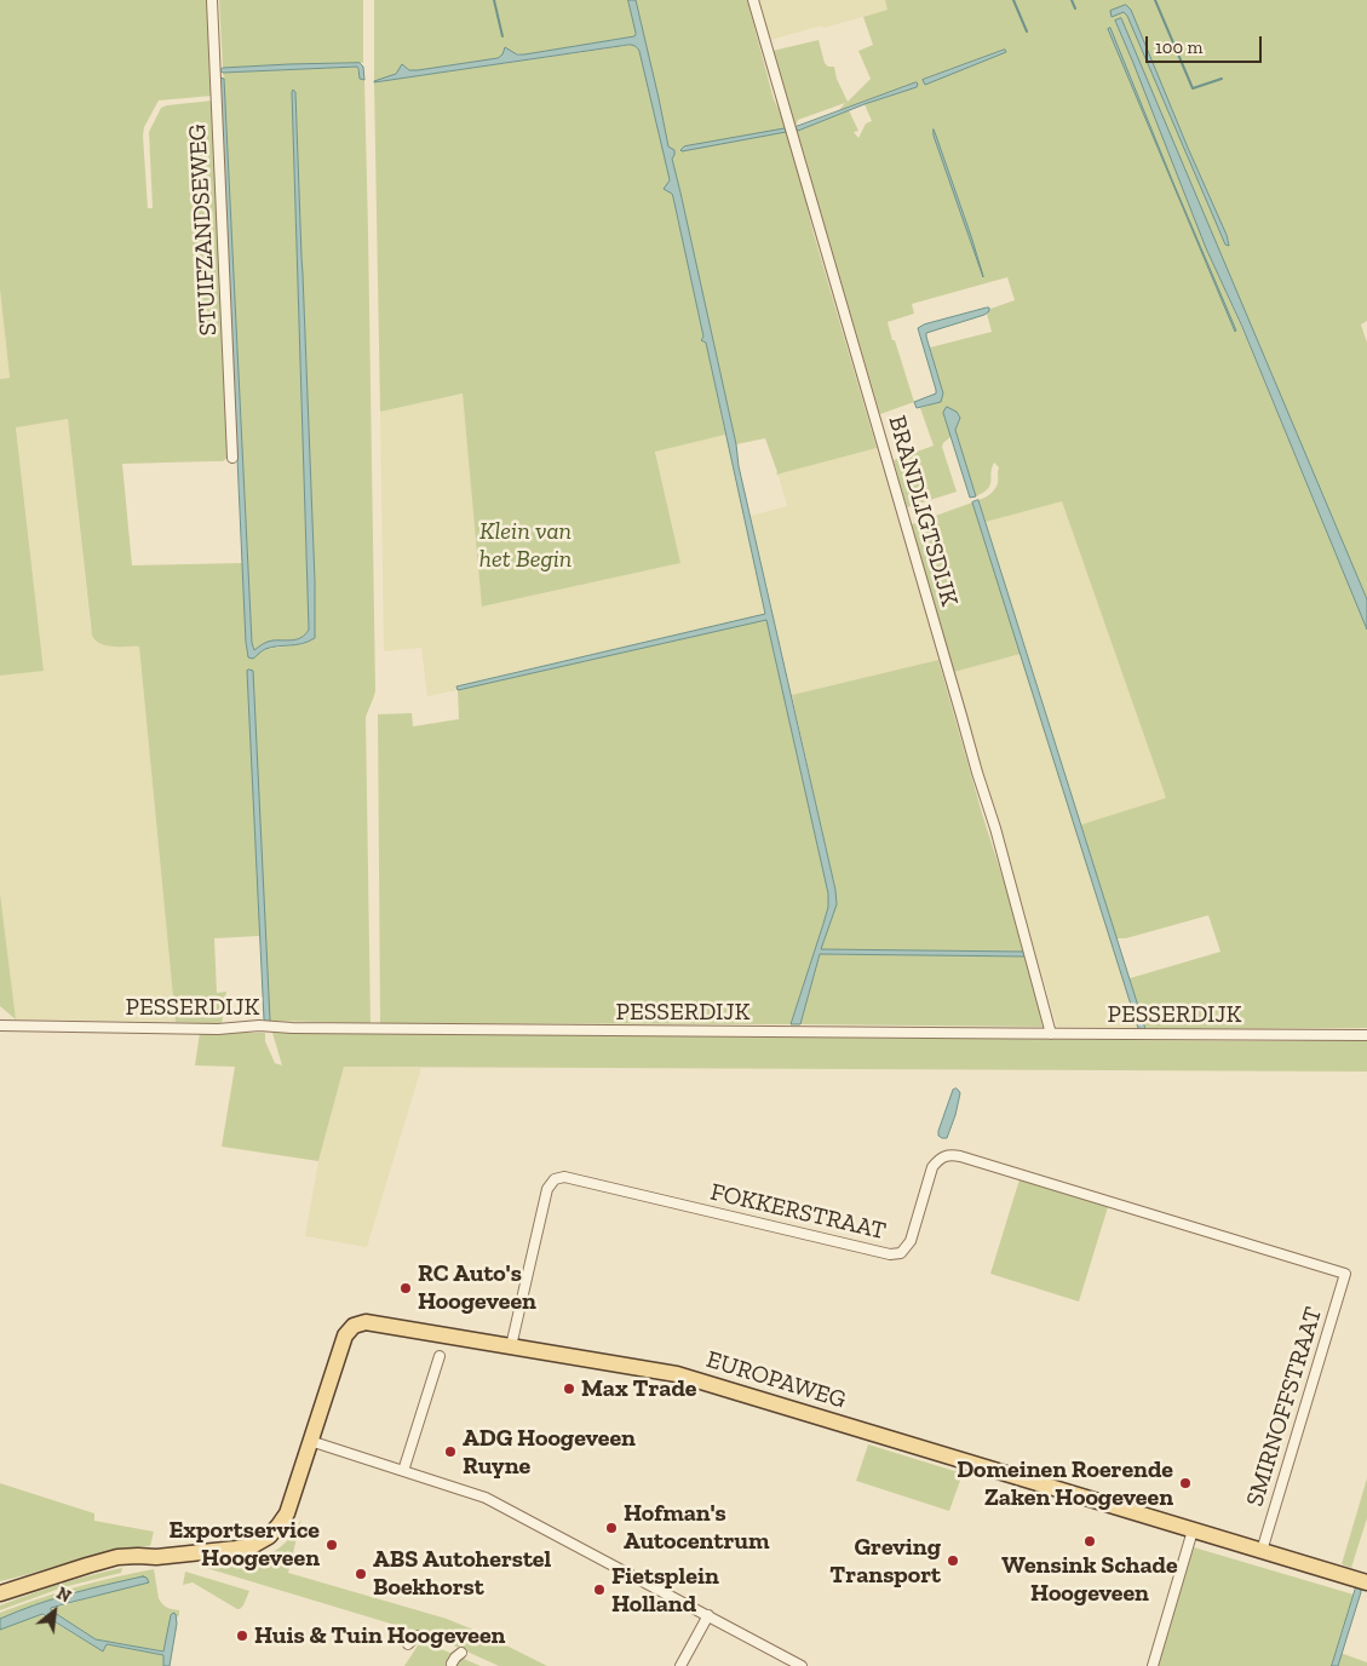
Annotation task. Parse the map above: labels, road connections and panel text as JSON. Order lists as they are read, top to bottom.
{
  "streets": {
    "main road": ["EUROPAWEG"],
    "street": [
      "STUIFZANDSEWEG",
      "BRANDLIGTSDIJK",
      "PESSERDIJK",
      "FOKKERSTRAAT",
      "SMIRNOFFSTRAAT"
    ]
  },
  "crossings": [
    ["BRANDLIGTSDIJK", "PESSERDIJK"],
    ["FOKKERSTRAAT", "EUROPAWEG"],
    ["FOKKERSTRAAT", "SMIRNOFFSTRAAT"],
    ["EUROPAWEG", "SMIRNOFFSTRAAT"]
  ],
  "parks": ["Klein van het Begin"],
  "places": [
    "RC Auto's Hoogeveen",
    "Max Trade",
    "ADG Hoogeveen Ruyne",
    "Domeinen Roerende Zaken Hoogeveen",
    "Hofman's Autocentrum",
    "Wensink Schade Hoogeveen",
    "Exportservice Hoogeveen",
    "Greving Transport",
    "ABS Autoherstel Boekhorst",
    "Fietsplein Holland",
    "Huis & Tuin Hoogeveen"
  ],
  "scale_bar": "100 m",
  "north": "top right"
}
